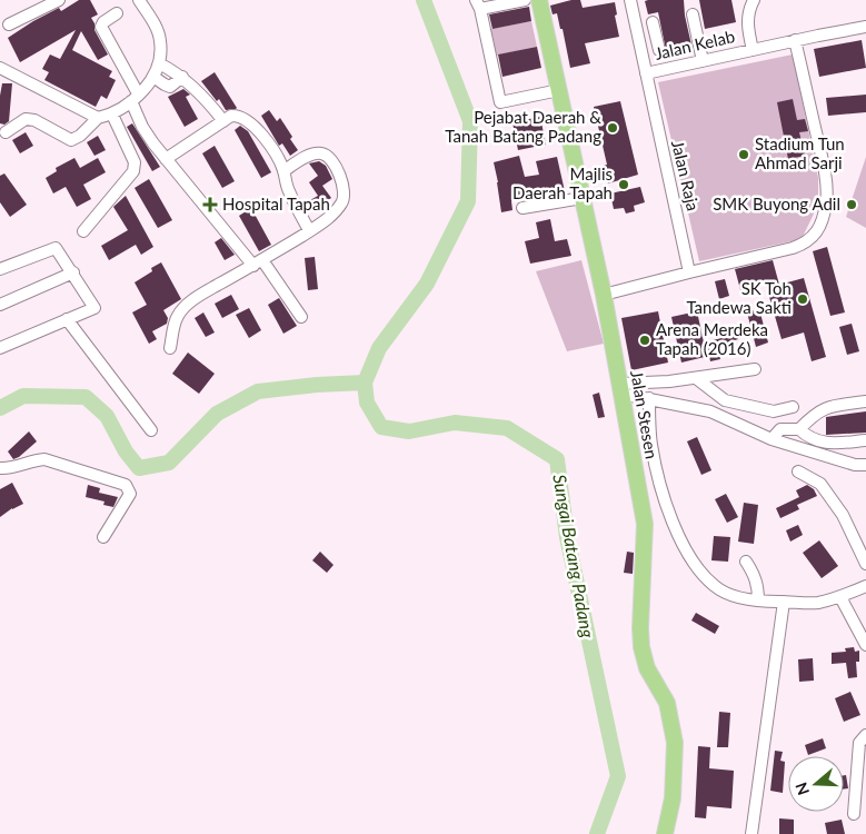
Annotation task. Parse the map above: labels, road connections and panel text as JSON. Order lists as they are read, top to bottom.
{
  "streets": {
    "main road": ["Jalan Stesen"],
    "street": ["Jalan Kelab", "Jalan Raja"]
  },
  "crossings": [
    ["Jalan Kelab", "Jalan Raja"]
  ],
  "water": ["Sungai Batang Padang"],
  "places": {
    "other": [
      "Pejabat Daerah & Tanah Batang Padang",
      "Stadium Tun Ahmad Sarji",
      "Majlis Daerah Tapah",
      "SMK Buyong Adil",
      "SK Toh Tandewa Sakti",
      "Arena Merdeka Tapah (2016)"
    ],
    "health": ["Hospital Tapah"]
  },
  "north": "left"
}
